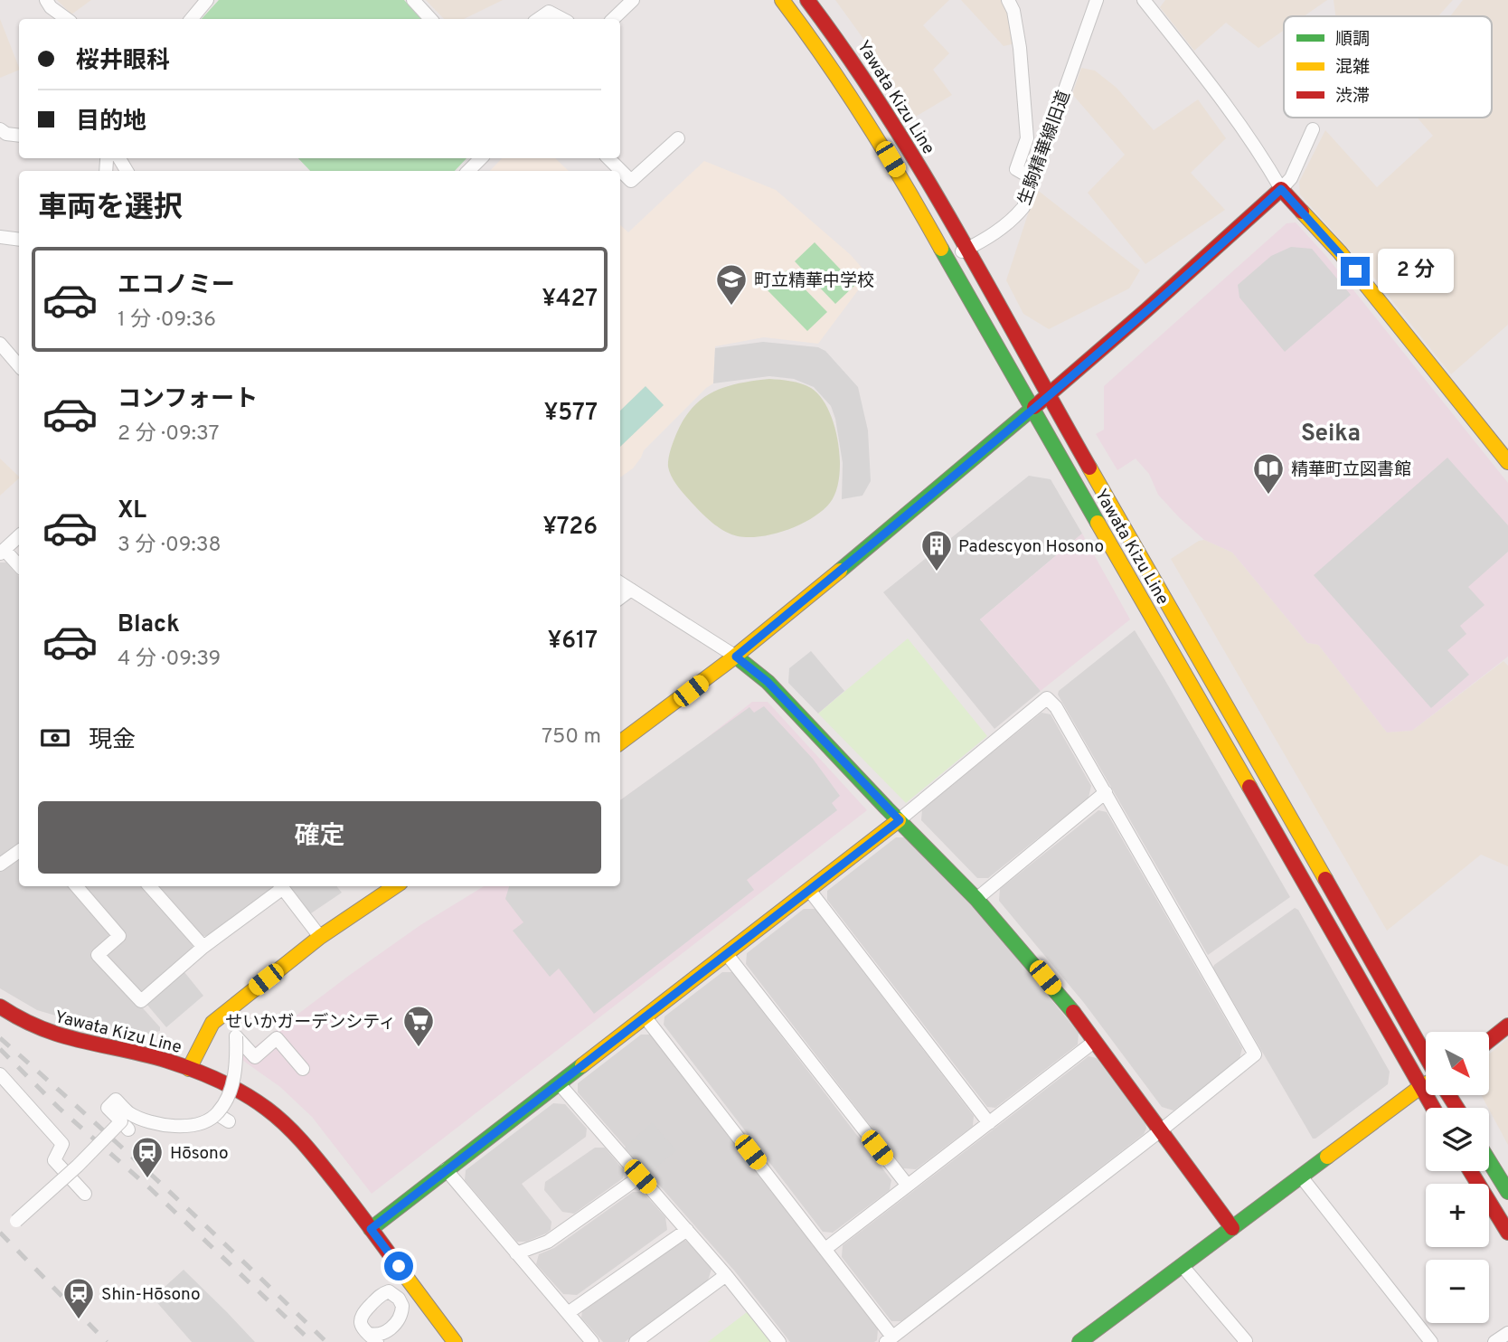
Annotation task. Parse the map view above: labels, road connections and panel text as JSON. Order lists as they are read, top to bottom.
{
  "streets": {
    "street": ["Yawata Kizu Line", "生駒精華線旧道"]
  },
  "crossings": [
    ["Yawata Kizu Line", "生駒精華線旧道"]
  ],
  "districts": ["Seika"],
  "places": {
    "school or university": ["町立精華中学校"],
    "library": ["精華町立図書館"],
    "building": ["Padescyon Hosono"],
    "supermarket": ["せいかガーデンシティ"],
    "station": ["Hōsono", "Shin-Hōsono"]
  },
  "legend": ["順調", "混雑", "渋滞"],
  "north": "bottom right",
  "page": {
    "banner": ["桜井眼科", "目的地"],
    "heading": "車両を選択",
    "list": [
      {
        "name": "エコノミー",
        "note": "1 分 · 09:36",
        "value": "¥427"
      },
      {
        "name": "コンフォート",
        "note": "2 分 · 09:37",
        "value": "¥577"
      },
      {
        "name": "XL",
        "note": "3 分 · 09:38",
        "value": "¥726"
      },
      {
        "name": "Black",
        "note": "4 分 · 09:39",
        "value": "¥617"
      }
    ],
    "bubble": "2 分",
    "pay": ["現金", "750 m"],
    "buttons": "確定",
    "map_buttons": ["+", "−"]
  }
}
